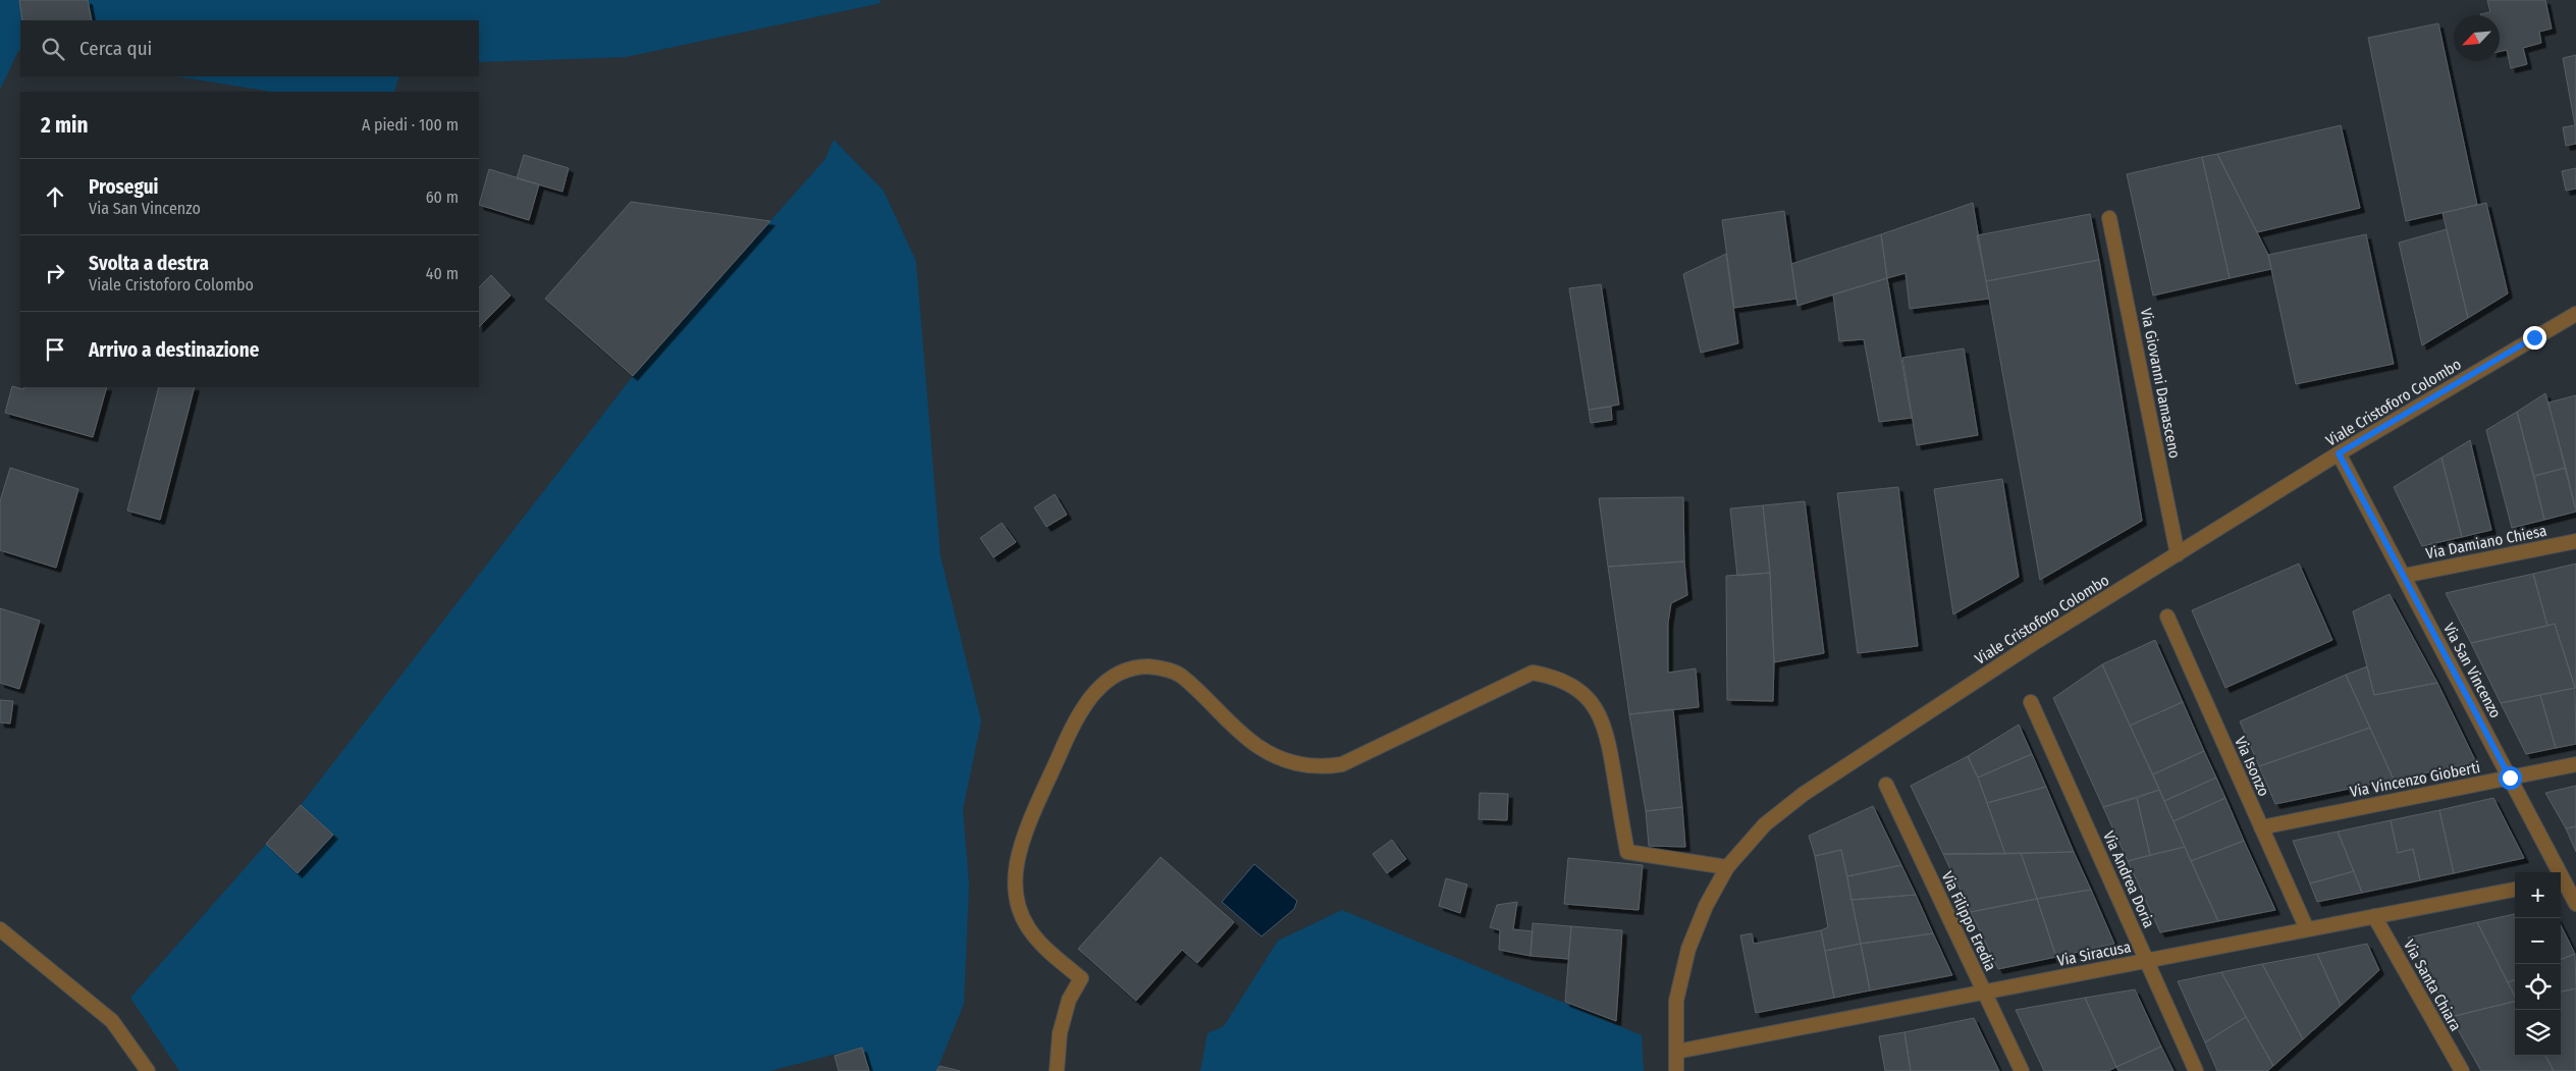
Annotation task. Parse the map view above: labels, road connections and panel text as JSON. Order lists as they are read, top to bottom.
{
  "streets": {
    "street": [
      "Via Giovanni Damasceno",
      "Viale Cristoforo Colombo",
      "Via Damiano Chiesa",
      "Via San Vincenzo",
      "Via Isonzo",
      "Via Vincenzo Gioberti",
      "Via Andrea Doria",
      "Via Filippo Eredia",
      "Via Siracusa",
      "Via Santa Chiara"
    ]
  },
  "crossings": [
    ["Via Giovanni Damasceno", "Viale Cristoforo Colombo"],
    ["Viale Cristoforo Colombo", "Via San Vincenzo"],
    ["Viale Cristoforo Colombo", "Via Siracusa"],
    ["Via Damiano Chiesa", "Via San Vincenzo"],
    ["Via San Vincenzo", "Via Vincenzo Gioberti"],
    ["Via Isonzo", "Via Vincenzo Gioberti"],
    ["Via Isonzo", "Via Siracusa"],
    ["Via Andrea Doria", "Via Siracusa"],
    ["Via Filippo Eredia", "Via Siracusa"],
    ["Via Siracusa", "Via Santa Chiara"]
  ],
  "north": "bottom left",
  "page": {
    "search": "Cerca qui",
    "heading": ["2 min", "A piedi · 100 m"],
    "list": [
      ["Prosegui", "Via San Vincenzo", "60 m"],
      ["Svolta a destra", "Viale Cristoforo Colombo", "40 m"],
      "Arrivo a destinazione"
    ],
    "map_buttons": ["+", "−"]
  }
}
